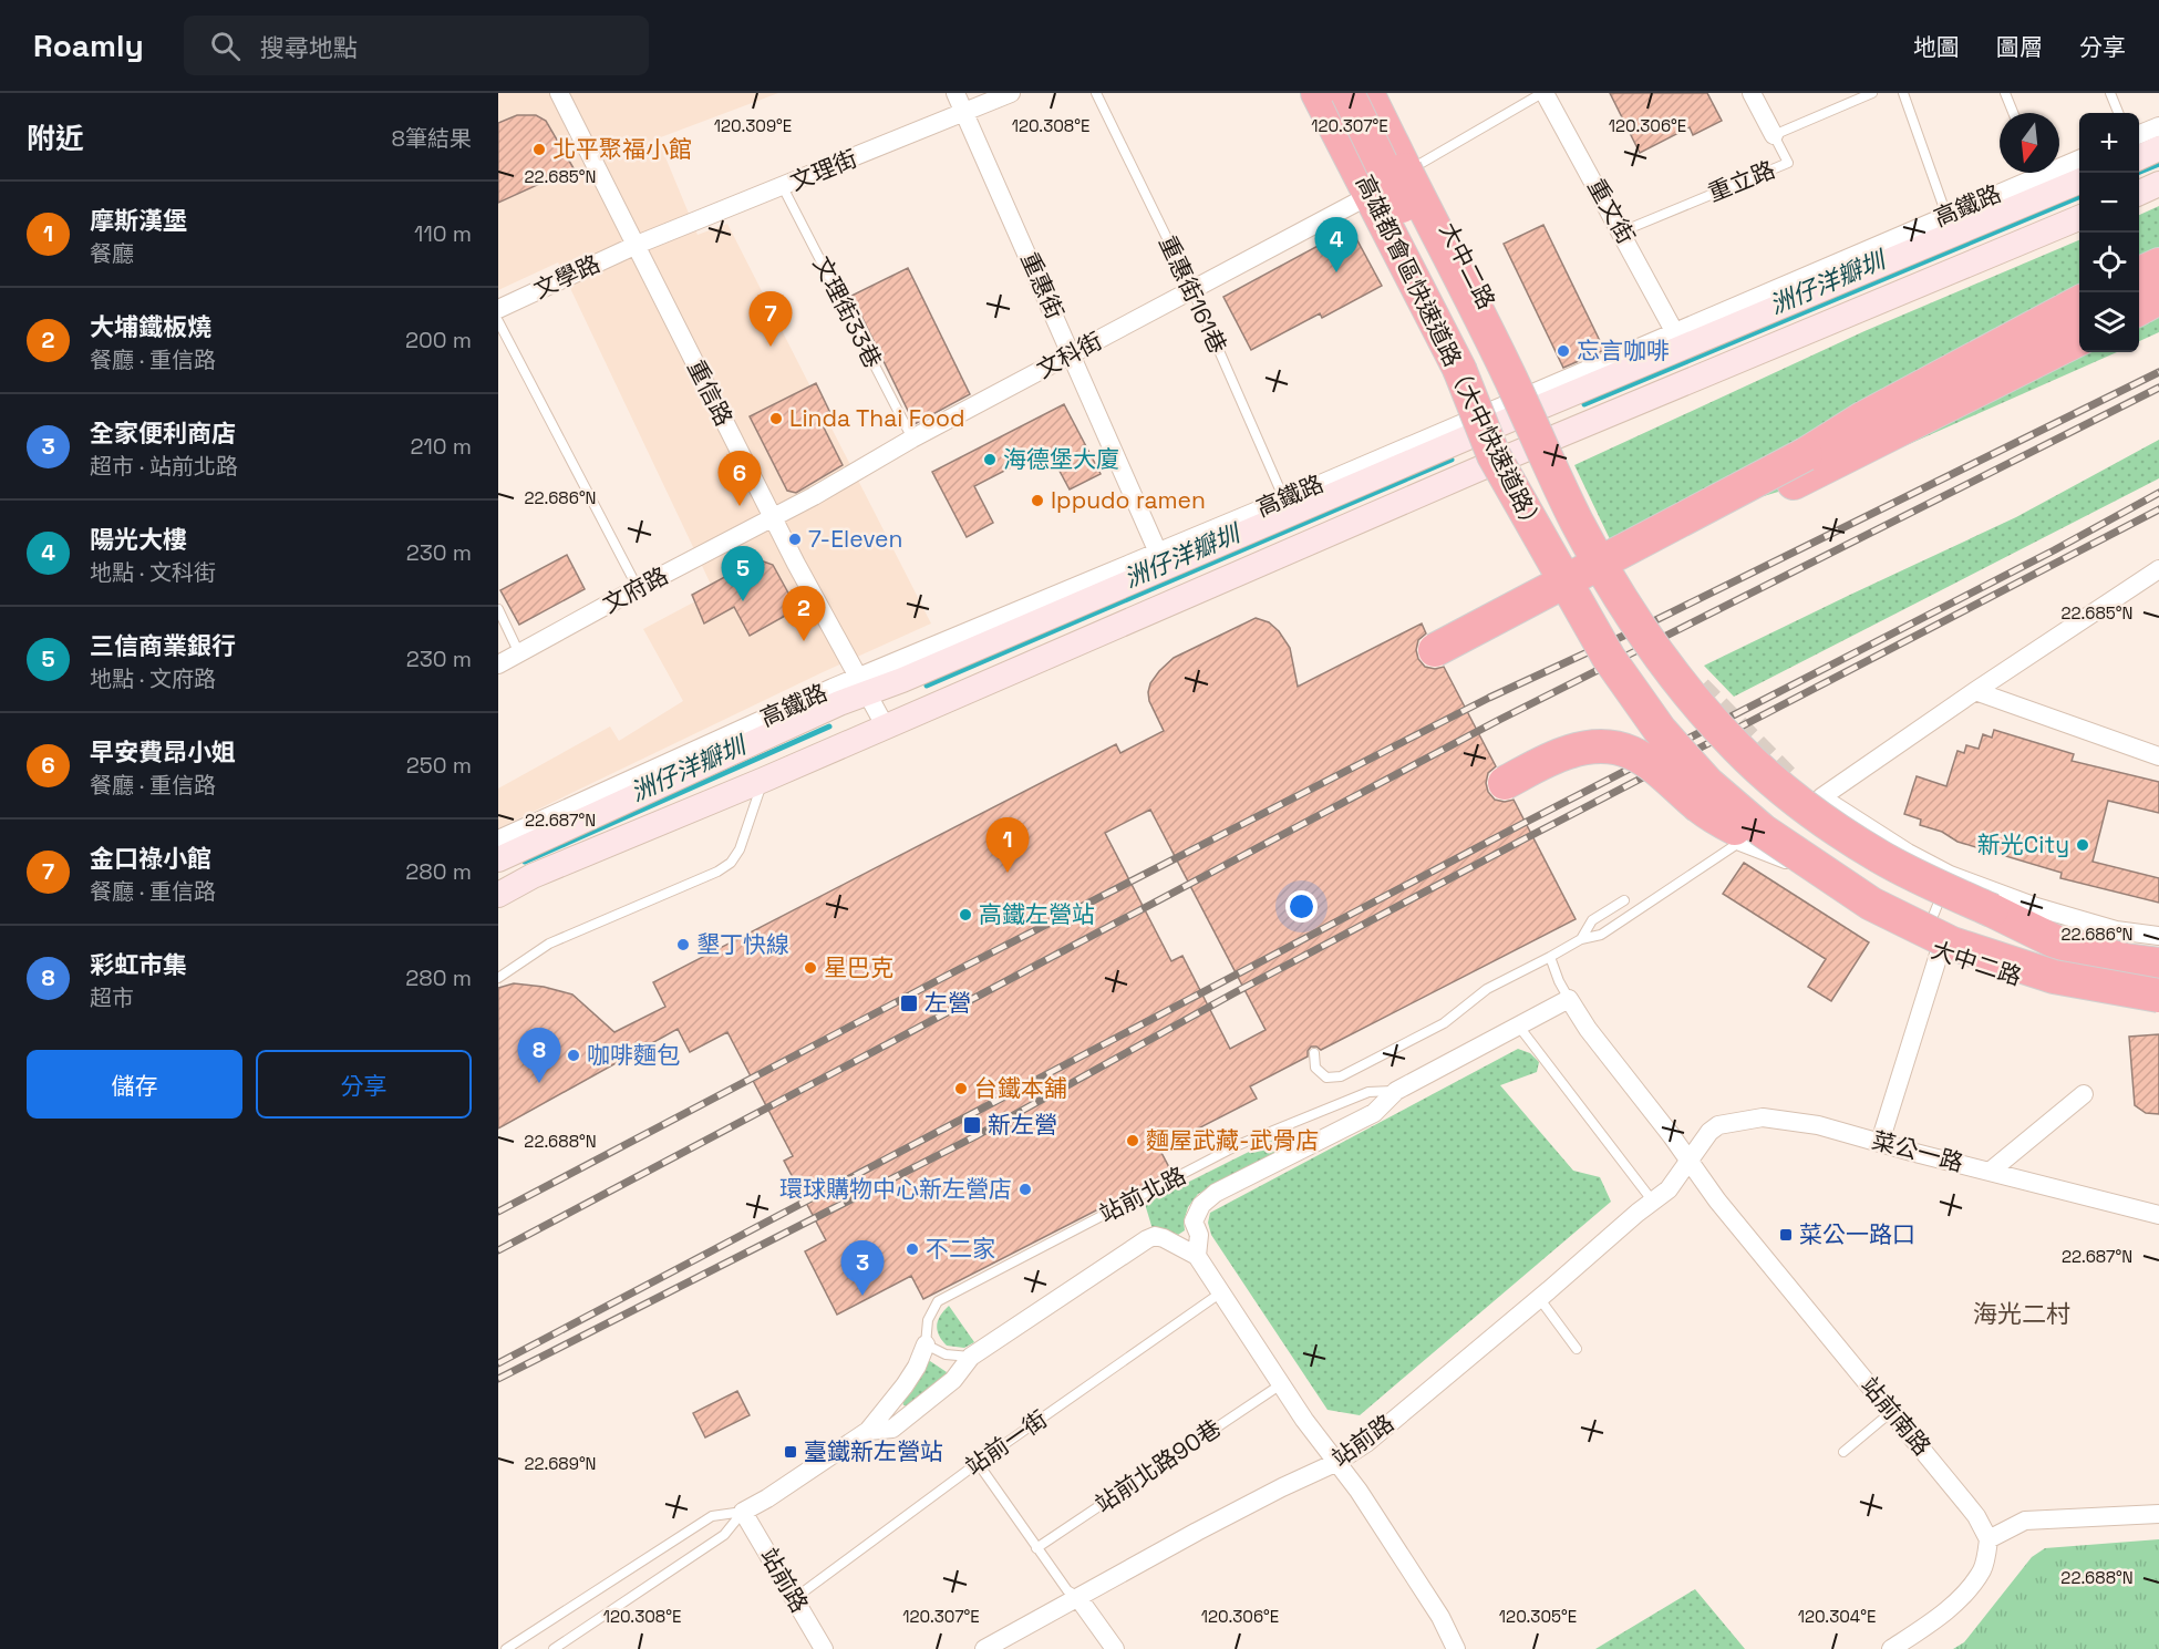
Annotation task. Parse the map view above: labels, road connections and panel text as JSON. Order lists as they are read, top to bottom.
{
  "streets": {
    "highway": ["高雄都會區快速道路（大中快速道路）"],
    "street": [
      "文理街",
      "重立路",
      "高鐵路",
      "重文街",
      "大中二路",
      "文學路",
      "重惠街",
      "文科街",
      "重信路",
      "文府路",
      "菜公一路",
      "站前北路",
      "站前南路",
      "站前路"
    ],
    "lane": [
      "重惠街161巷",
      "文理街33巷",
      "站前一街",
      "站前北路90巷"
    ]
  },
  "crossings": [
    ["文理街", "文學路"],
    ["文理街", "重惠街"],
    ["文理街", "文理街33巷"],
    ["文理街", "重信路"],
    ["重立路", "重文街"],
    ["高鐵路", "重文街"],
    ["高鐵路", "大中二路"],
    ["高鐵路", "重惠街"],
    ["高鐵路", "重惠街161巷"],
    ["高鐵路", "重信路"],
    ["文學路", "重信路"],
    ["重惠街", "文科街"],
    ["重惠街161巷", "文科街"],
    ["文理街33巷", "文科街"],
    ["文科街", "重信路"],
    ["文科街", "文府路"],
    ["重信路", "文府路"],
    ["菜公一路", "站前南路"],
    ["菜公一路", "站前路"],
    ["站前北路", "站前路"],
    ["站前北路", "站前一街"],
    ["站前北路", "站前北路90巷"],
    ["站前南路", "站前路"],
    ["站前路", "站前一街"]
  ],
  "districts": ["海光二村"],
  "water": ["洲仔洋瓣圳"],
  "places": {
    "other": [
      "北平聚福小館",
      "忘言咖啡",
      "Linda Thai Food",
      "海德堡大廈",
      "Ippudo ramen",
      "7-Eleven",
      "新光City",
      "高鐵左營站",
      "墾丁快線",
      "星巴克",
      "咖啡麵包",
      "台鐵本舖",
      "麵屋武藏-武骨店",
      "環球購物中心新左營店",
      "不二家"
    ],
    "transit": [
      "左營",
      "新左營",
      "菜公一路口",
      "臺鐵新左營站"
    ]
  },
  "north": "bottom",
  "page": {
    "header": "Roamly",
    "search": "搜尋地點",
    "nav": ["地圖", "圖層", "分享"],
    "heading": ["附近", "8筆結果"],
    "map_buttons": ["+", "−"],
    "list": [
      {
        "mark": "1",
        "name": "摩斯漢堡",
        "note": "餐廳",
        "value": "110 m"
      },
      {
        "mark": "2",
        "name": "大埔鐵板燒",
        "note": "餐廳 · 重信路",
        "value": "200 m"
      },
      {
        "mark": "3",
        "name": "全家便利商店",
        "note": "超市 · 站前北路",
        "value": "210 m"
      },
      {
        "mark": "4",
        "name": "陽光大樓",
        "note": "地點 · 文科街",
        "value": "230 m"
      },
      {
        "mark": "5",
        "name": "三信商業銀行",
        "note": "地點 · 文府路",
        "value": "230 m"
      },
      {
        "mark": "6",
        "name": "早安費昂小姐",
        "note": "餐廳 · 重信路",
        "value": "250 m"
      },
      {
        "mark": "7",
        "name": "金口祿小館",
        "note": "餐廳 · 重信路",
        "value": "280 m"
      },
      {
        "mark": "8",
        "name": "彩虹市集",
        "note": "超市",
        "value": "280 m"
      }
    ],
    "pins": [
      "4",
      "7",
      "6",
      "5",
      "2",
      "1",
      "8",
      "3"
    ],
    "buttons": ["儲存", "分享"]
  },
  "coordinates": [
    "120.309°E",
    "120.308°E",
    "120.307°E",
    "120.306°E",
    "22.685°N",
    "22.686°N",
    "22.687°N",
    "22.688°N",
    "22.689°N",
    "120.305°E",
    "120.304°E"
  ]
}
